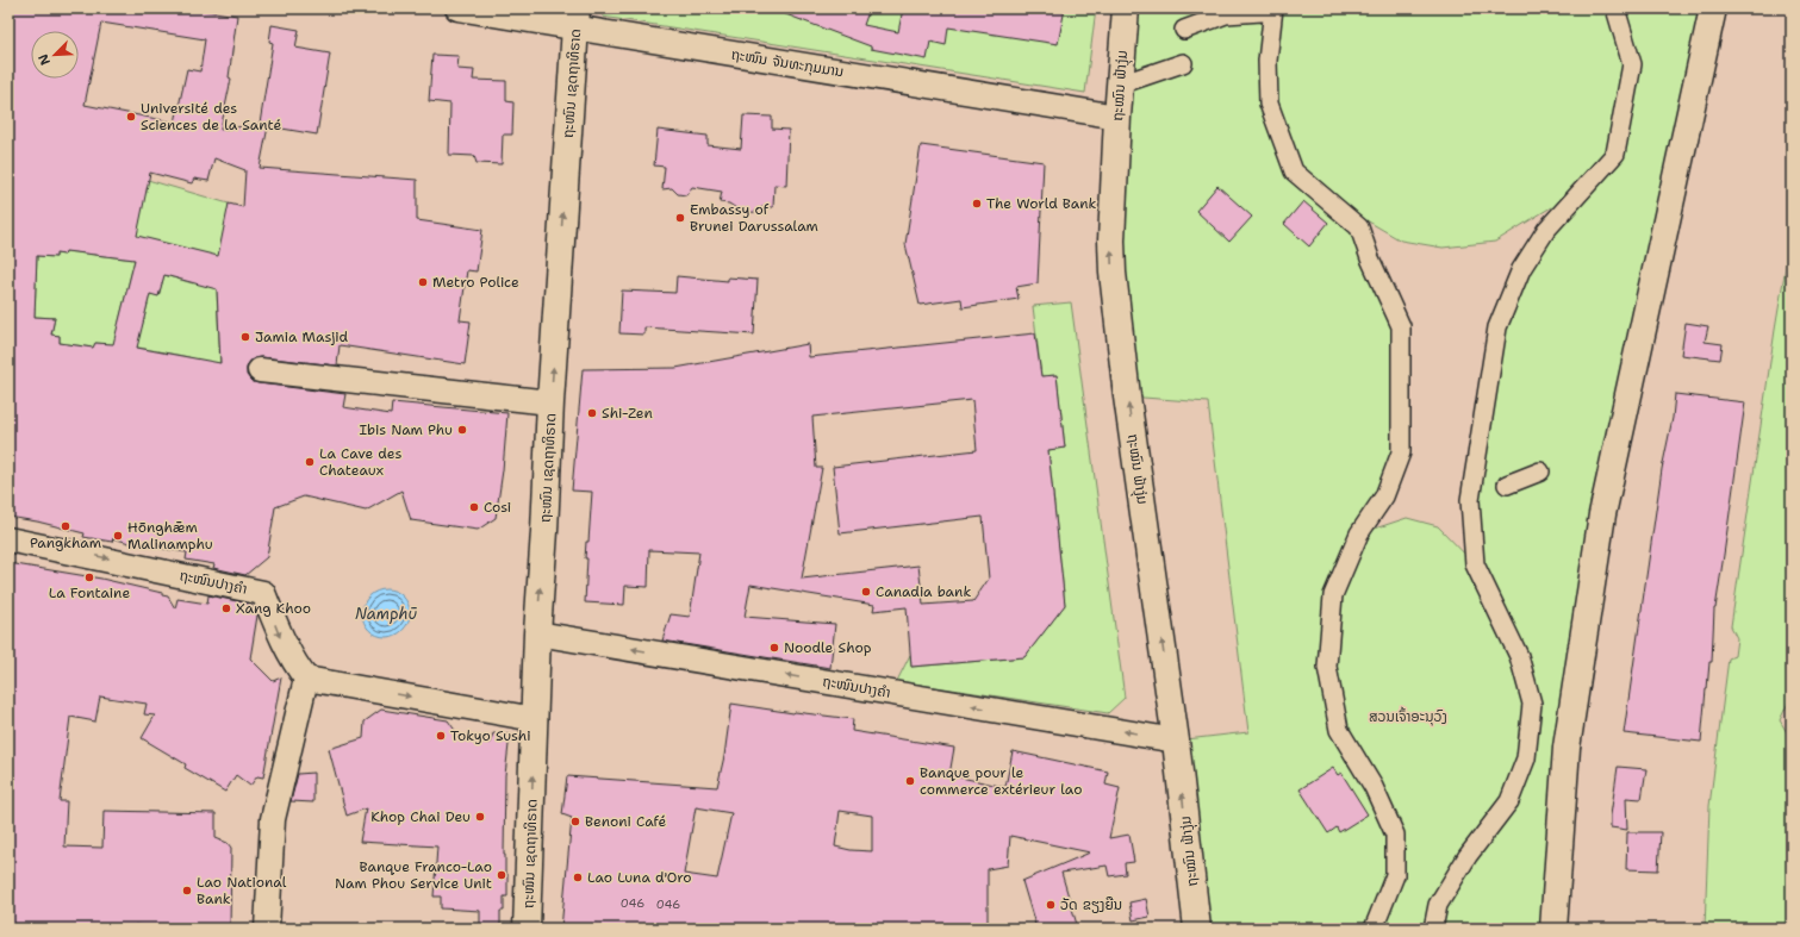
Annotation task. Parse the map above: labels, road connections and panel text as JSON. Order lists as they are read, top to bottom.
{
  "streets": {
    "main road": ["ຖະໜົນ ເຊດຖາທິຣາດ", "ຖະໝົນ ຟ້າງຸ່ມ"],
    "street": ["ຖະໜົນ ຈັນທະກຸມມານ", "ຖະໜົນປາງຄໍາ"]
  },
  "crossings": [
    ["ຖະໜົນ ຈັນທະກຸມມານ", "ຖະໜົນ ເຊດຖາທິຣາດ"],
    ["ຖະໜົນ ຈັນທະກຸມມານ", "ຖະໝົນ ຟ້າງຸ່ມ"],
    ["ຖະໜົນ ເຊດຖາທິຣາດ", "ຖະໜົນປາງຄໍາ"],
    ["ຖະໝົນ ຟ້າງຸ່ມ", "ຖະໜົນປາງຄໍາ"]
  ],
  "one_way": ["ຖະໜົນ ເຊດຖາທິຣາດ", "ຖະໝົນ ຟ້າງຸ່ມ"],
  "water": ["Namphū"],
  "parks": ["ສວນເຈົ້າອະນຸວົງ"],
  "places": [
    "Université des Sciences de la Santé",
    "The World Bank",
    "Embassy of Brunei Darussalam",
    "Metro Police",
    "Jamia Masjid",
    "Shi-Zen",
    "Ibis Nam Phu",
    "La Cave des Chateaux",
    "Cosi",
    "Pangkham",
    "Hōnghǣm Malinamphu",
    "La Fontaine",
    "Canadia bank",
    "Xang Khoo",
    "Noodle Shop",
    "Tokyo Sushi",
    "Banque pour le commerce extérieur lao",
    "Khop Chai Deu",
    "Benoni Café",
    "Banque Franco-Lao Nam Phou Service Unit",
    "Lao Luna d'Oro",
    "Lao National Bank",
    "ວັດ ຂຽງຍືນ"
  ],
  "house_numbers": ["046", "046"],
  "north": "bottom left"
}
